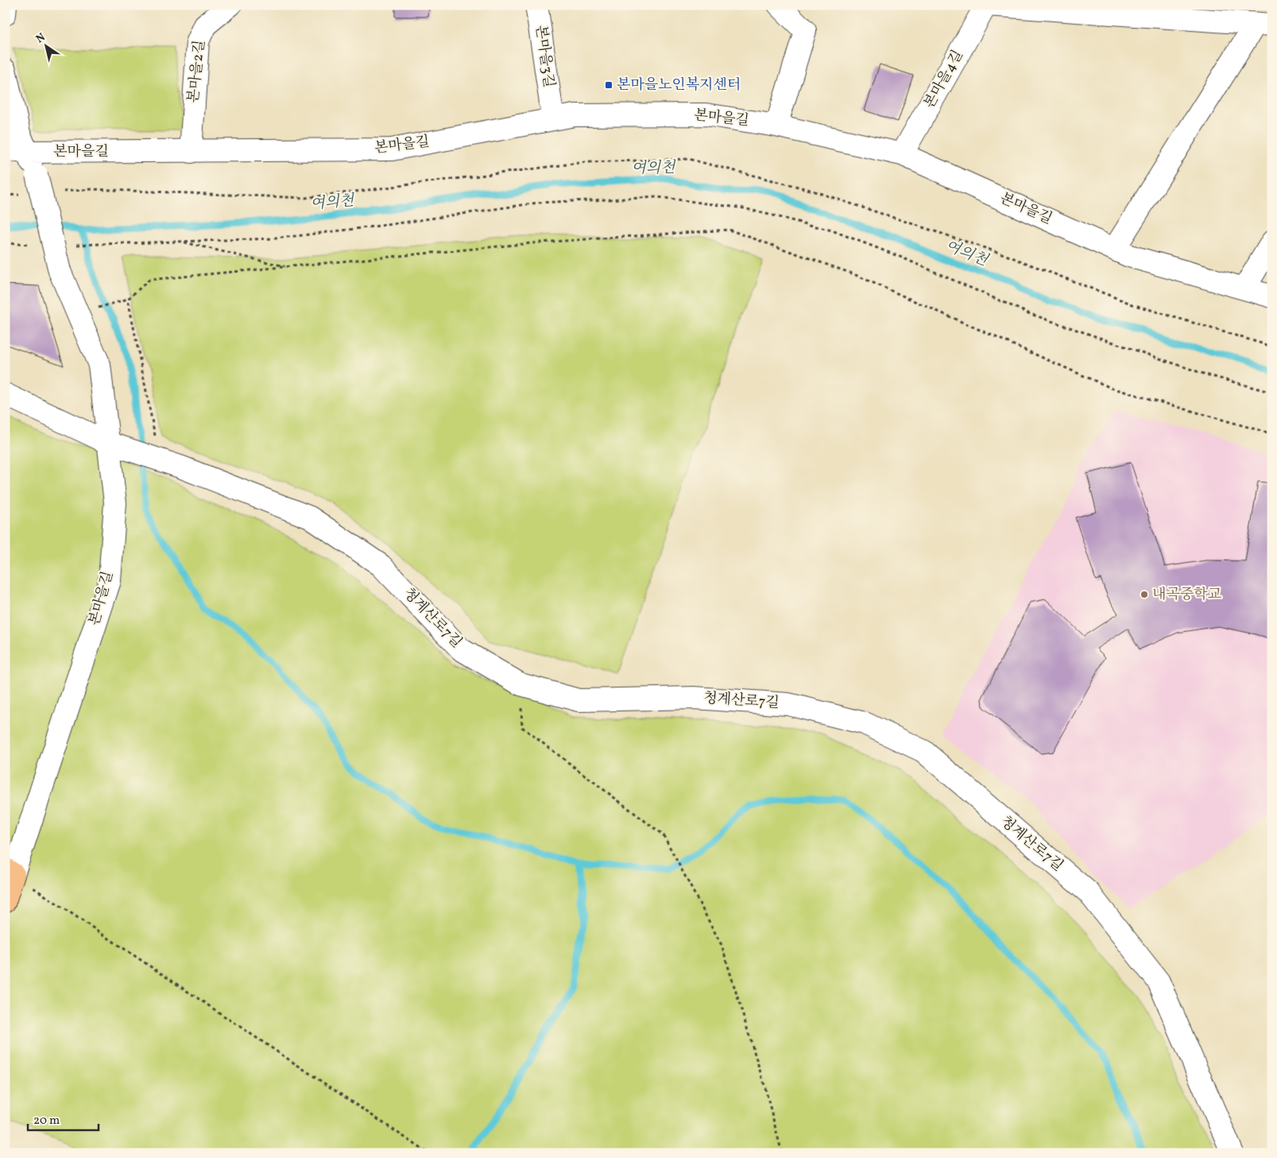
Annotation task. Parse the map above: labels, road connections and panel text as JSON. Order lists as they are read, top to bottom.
{
  "streets": {
    "street": [
      "본마을3길",
      "본마을2길",
      "본마을4길",
      "본마을길",
      "청계산로7길"
    ]
  },
  "crossings": [
    ["본마을3길", "본마을길"],
    ["본마을2길", "본마을길"],
    ["본마을4길", "본마을길"],
    ["본마을길", "청계산로7길"]
  ],
  "water": ["여의천"],
  "places": {
    "transit": ["본마을노인복지센터"],
    "other": ["내곡중학교"]
  },
  "scale_bar": "20 m",
  "north": "top left"
}
